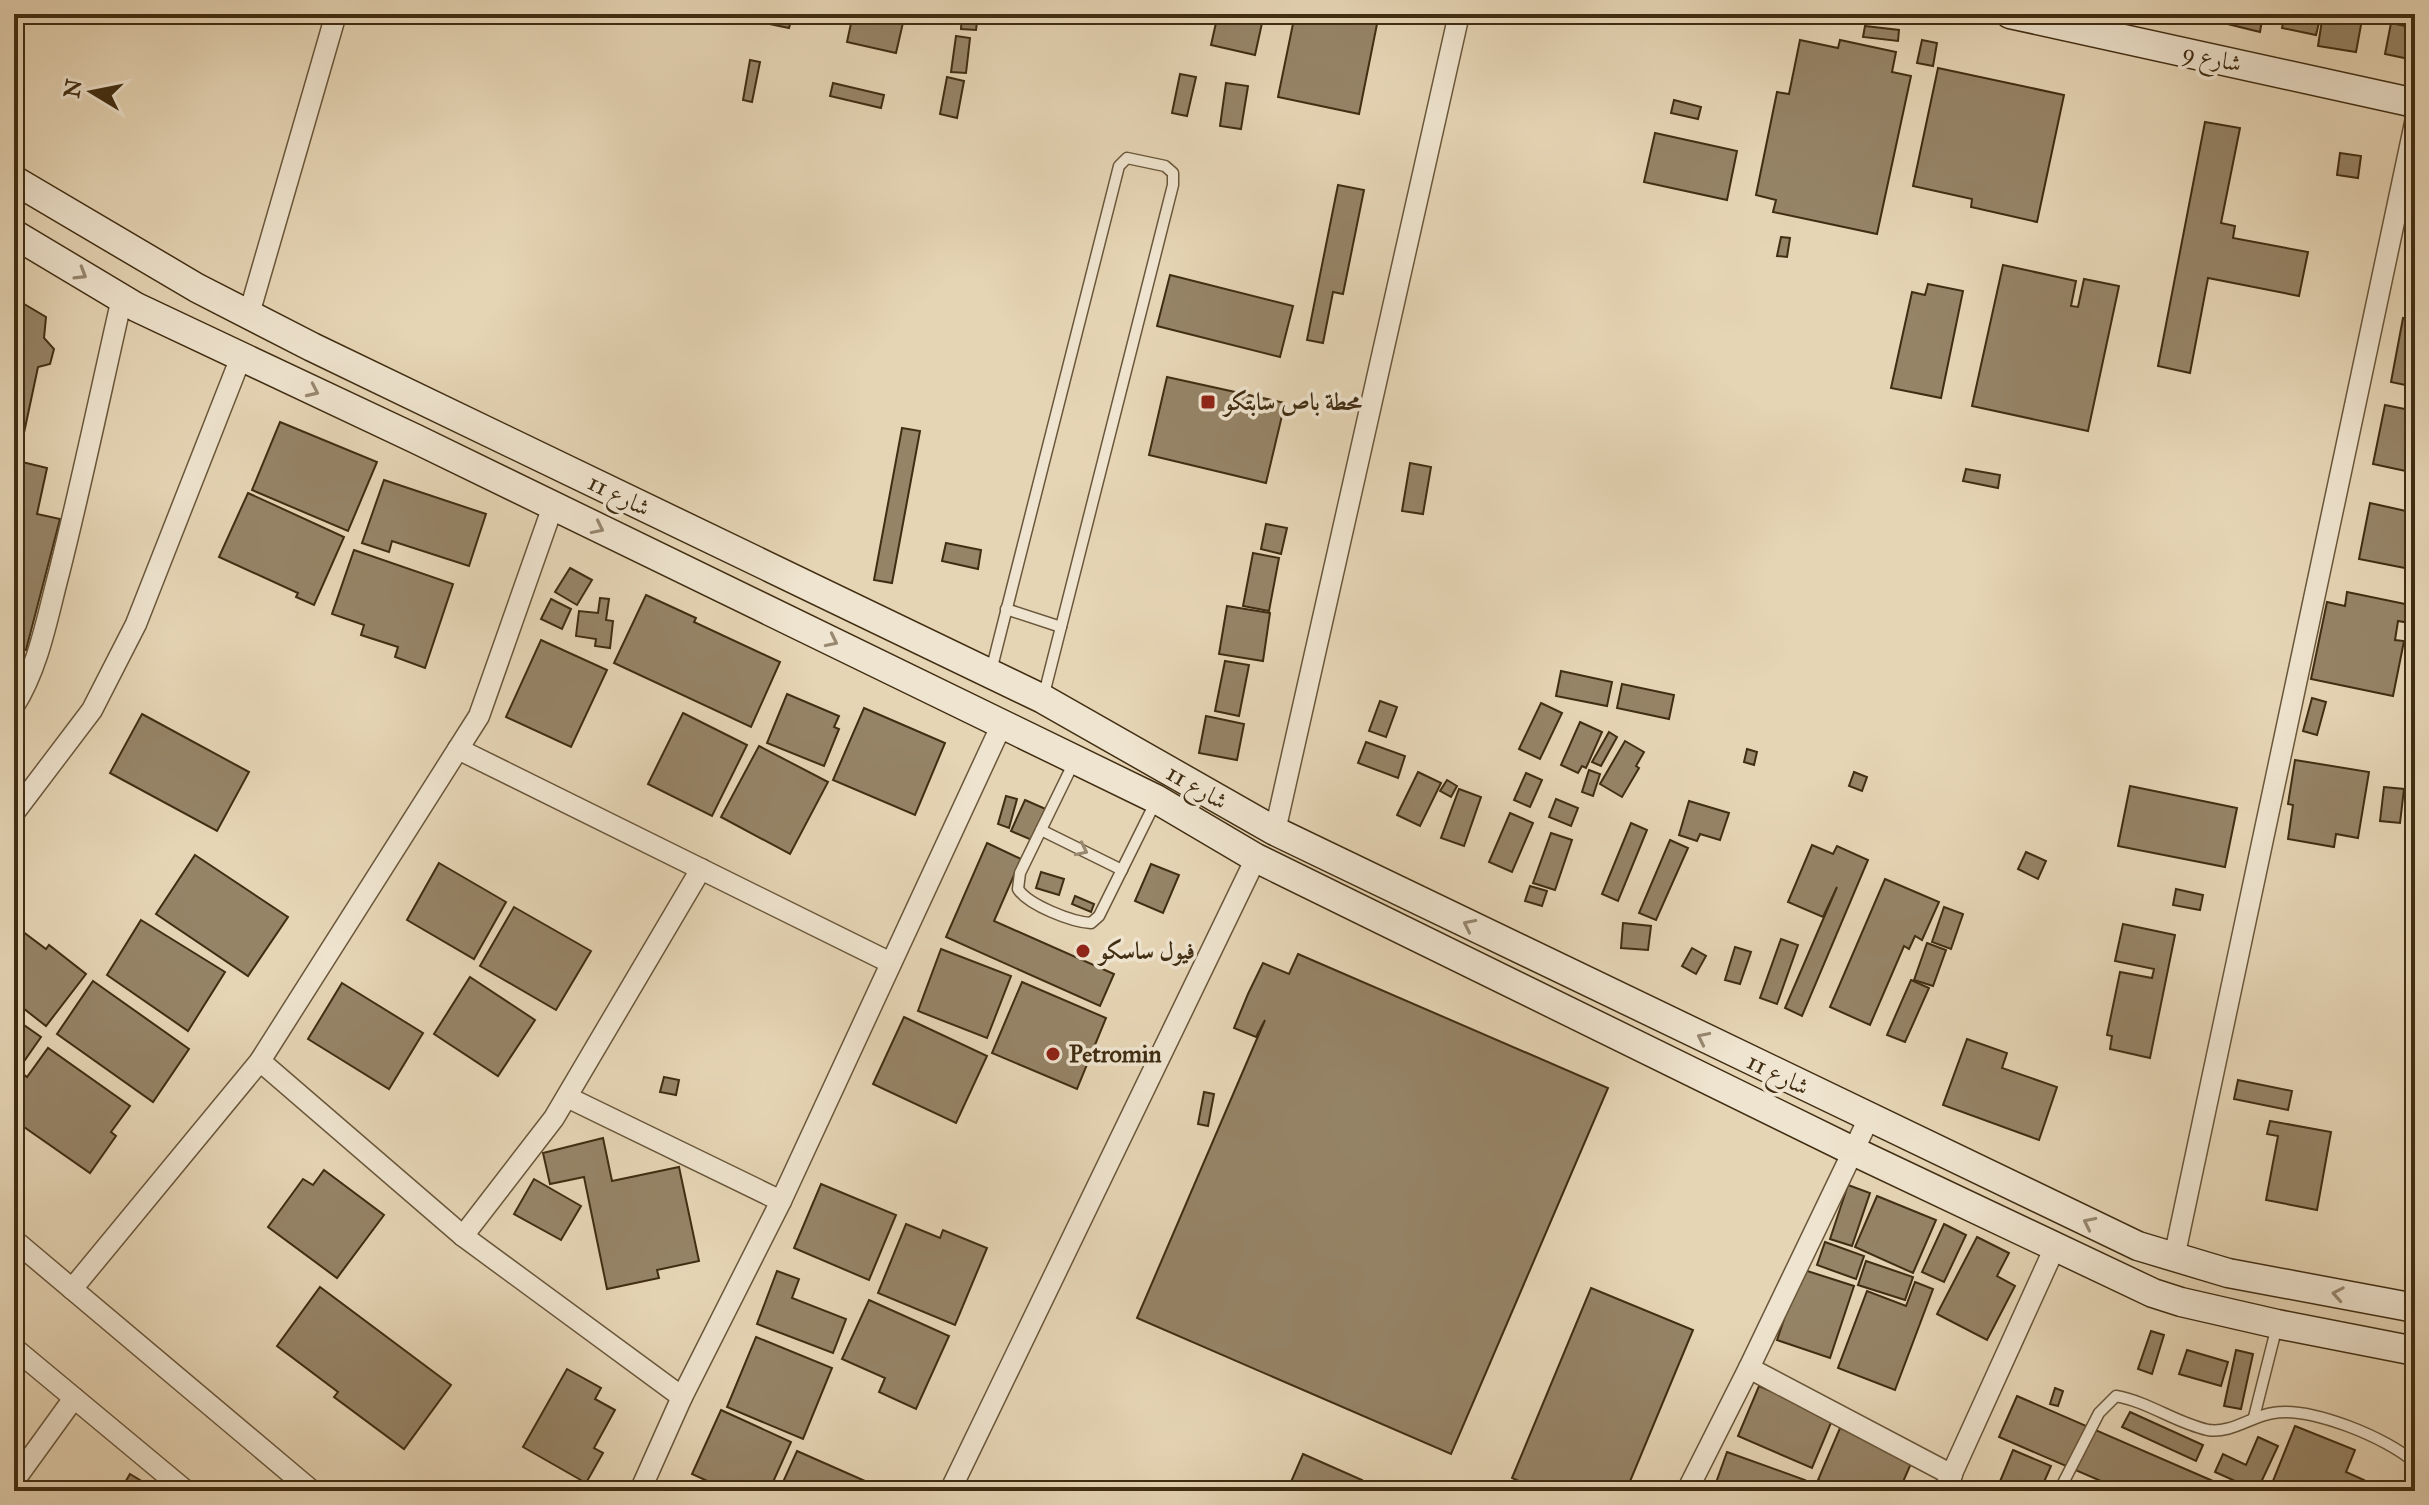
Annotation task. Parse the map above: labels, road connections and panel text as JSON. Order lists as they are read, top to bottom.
{
  "streets": {
    "street": ["شارع 9", "شارع 11"]
  },
  "places": {
    "transit": ["محطة باص سابتكو"],
    "other": ["فيول ساسكو", "Petromin"]
  },
  "north": "left"
}
